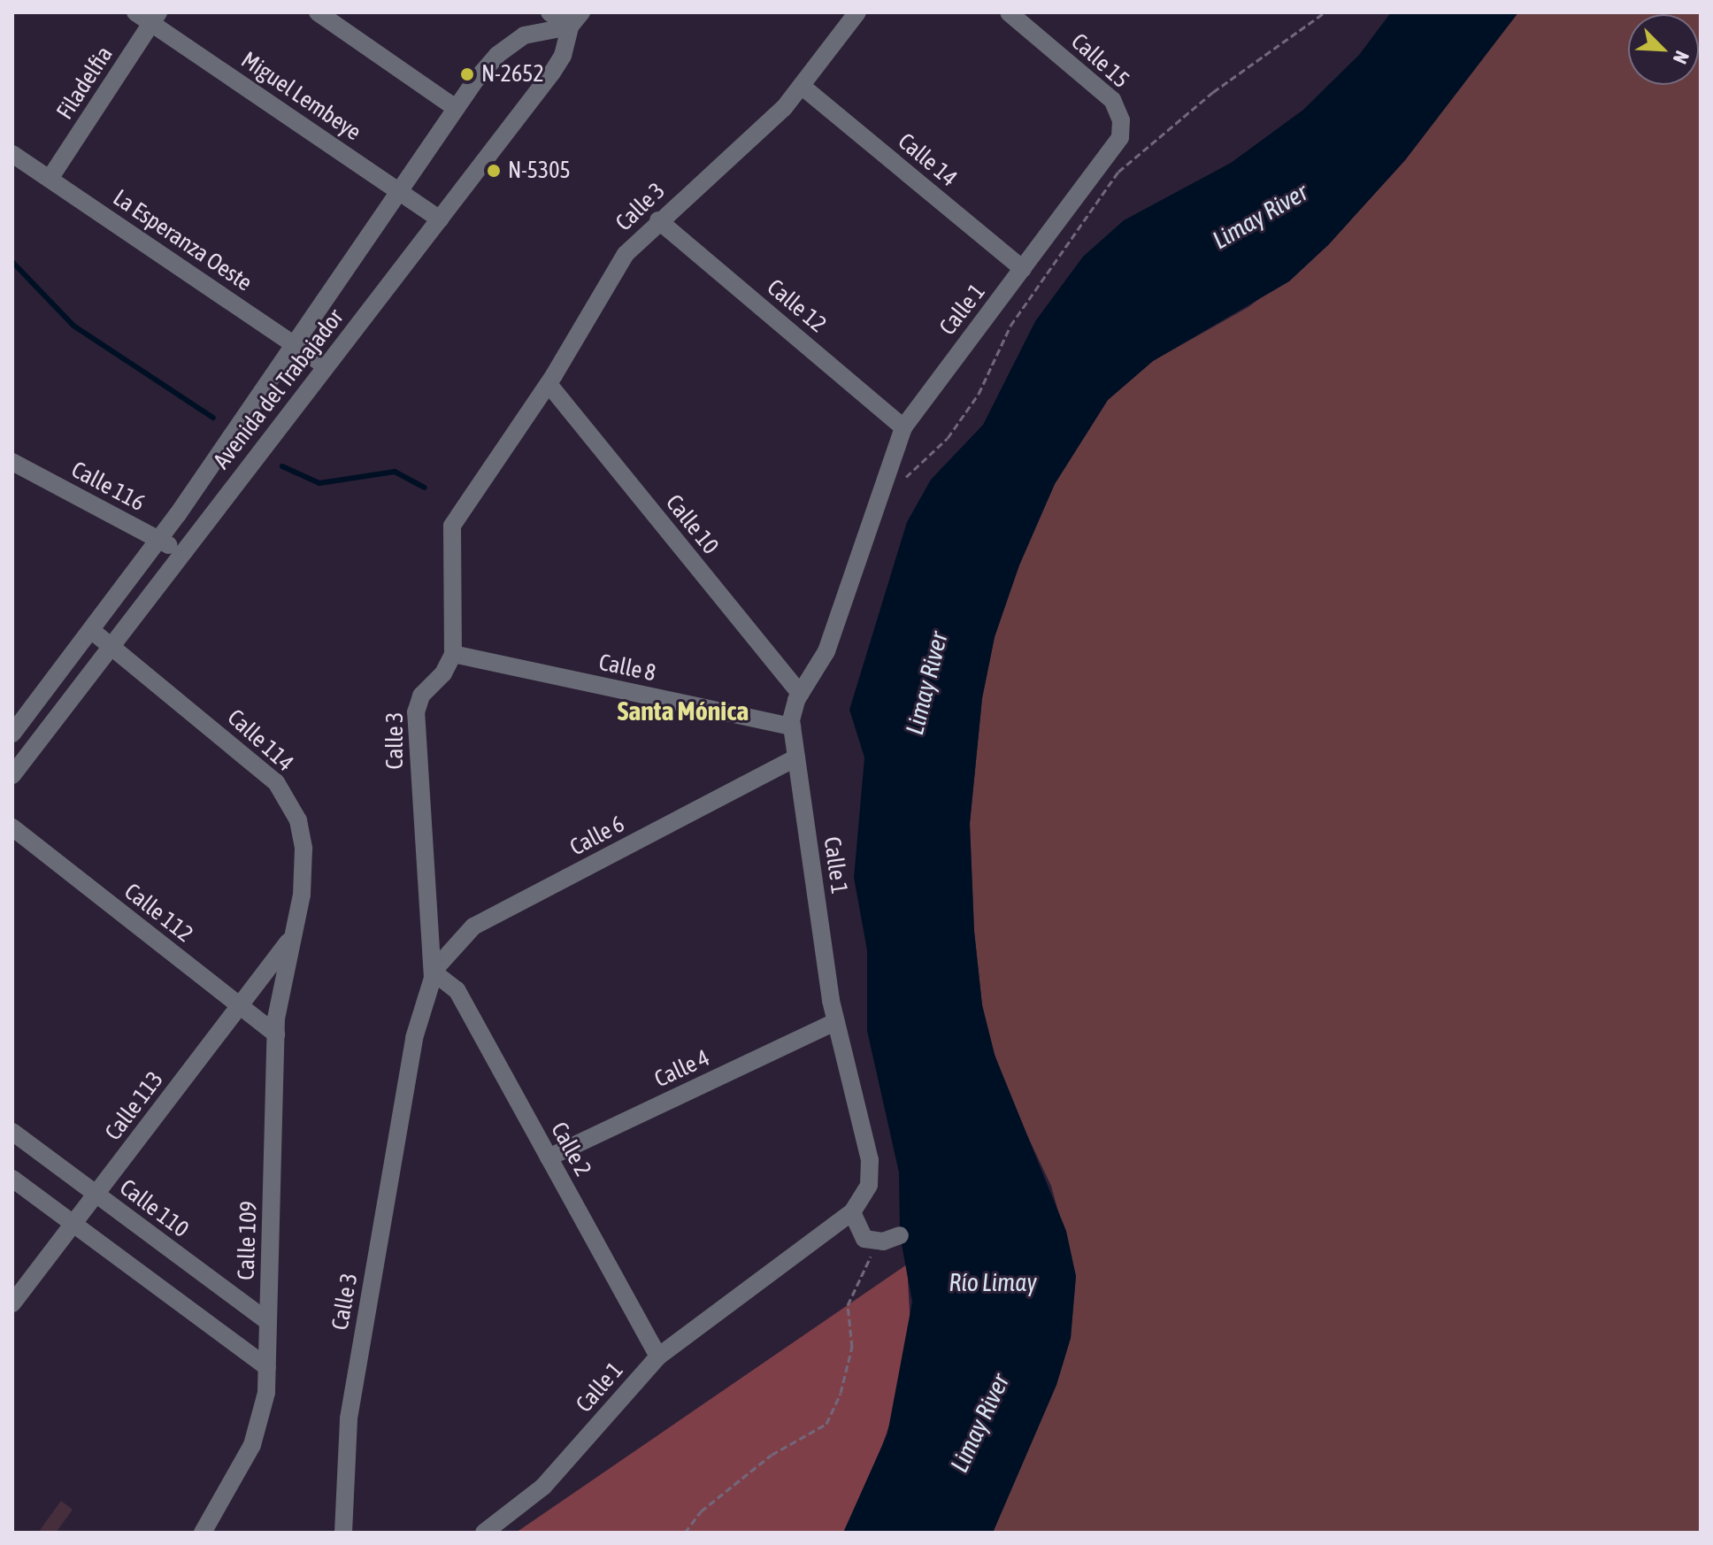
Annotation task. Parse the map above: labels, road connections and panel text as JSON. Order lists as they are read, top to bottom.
{
  "streets": {
    "street": [
      "Calle 15",
      "Filadelfia",
      "Miguel Lembeye",
      "Calle 14",
      "Calle 3",
      "La Esperanza Oeste",
      "Calle 12",
      "Calle 1",
      "Avenida del Trabajador",
      "Calle 116",
      "Calle 10",
      "Calle 8",
      "Calle 114",
      "Calle 6",
      "Calle 112",
      "Calle 4",
      "Calle 113",
      "Calle 2",
      "Calle 110",
      "Calle 109"
    ]
  },
  "crossings": [
    ["Calle 15", "Calle 1"],
    ["Filadelfia", "Miguel Lembeye"],
    ["Filadelfia", "La Esperanza Oeste"],
    ["Miguel Lembeye", "Avenida del Trabajador"],
    ["Calle 14", "Calle 3"],
    ["Calle 14", "Calle 1"],
    ["Calle 3", "Calle 12"],
    ["Calle 3", "Calle 10"],
    ["Calle 3", "Calle 8"],
    ["Calle 3", "Calle 6"],
    ["Calle 3", "Calle 2"],
    ["La Esperanza Oeste", "Avenida del Trabajador"],
    ["Calle 12", "Calle 1"],
    ["Calle 1", "Calle 10"],
    ["Calle 1", "Calle 8"],
    ["Calle 1", "Calle 6"],
    ["Calle 1", "Calle 4"],
    ["Calle 1", "Calle 2"],
    ["Avenida del Trabajador", "Calle 116"],
    ["Avenida del Trabajador", "Calle 114"],
    ["Calle 114", "Calle 113"],
    ["Calle 114", "Calle 109"],
    ["Calle 6", "Calle 2"],
    ["Calle 112", "Calle 113"],
    ["Calle 112", "Calle 109"],
    ["Calle 4", "Calle 2"],
    ["Calle 113", "Calle 110"],
    ["Calle 113", "Calle 109"],
    ["Calle 110", "Calle 109"]
  ],
  "districts": ["Santa Mónica"],
  "water": ["Limay River", "Río Limay"],
  "places": ["N-2652", "N-5305"],
  "north": "bottom right"
}
